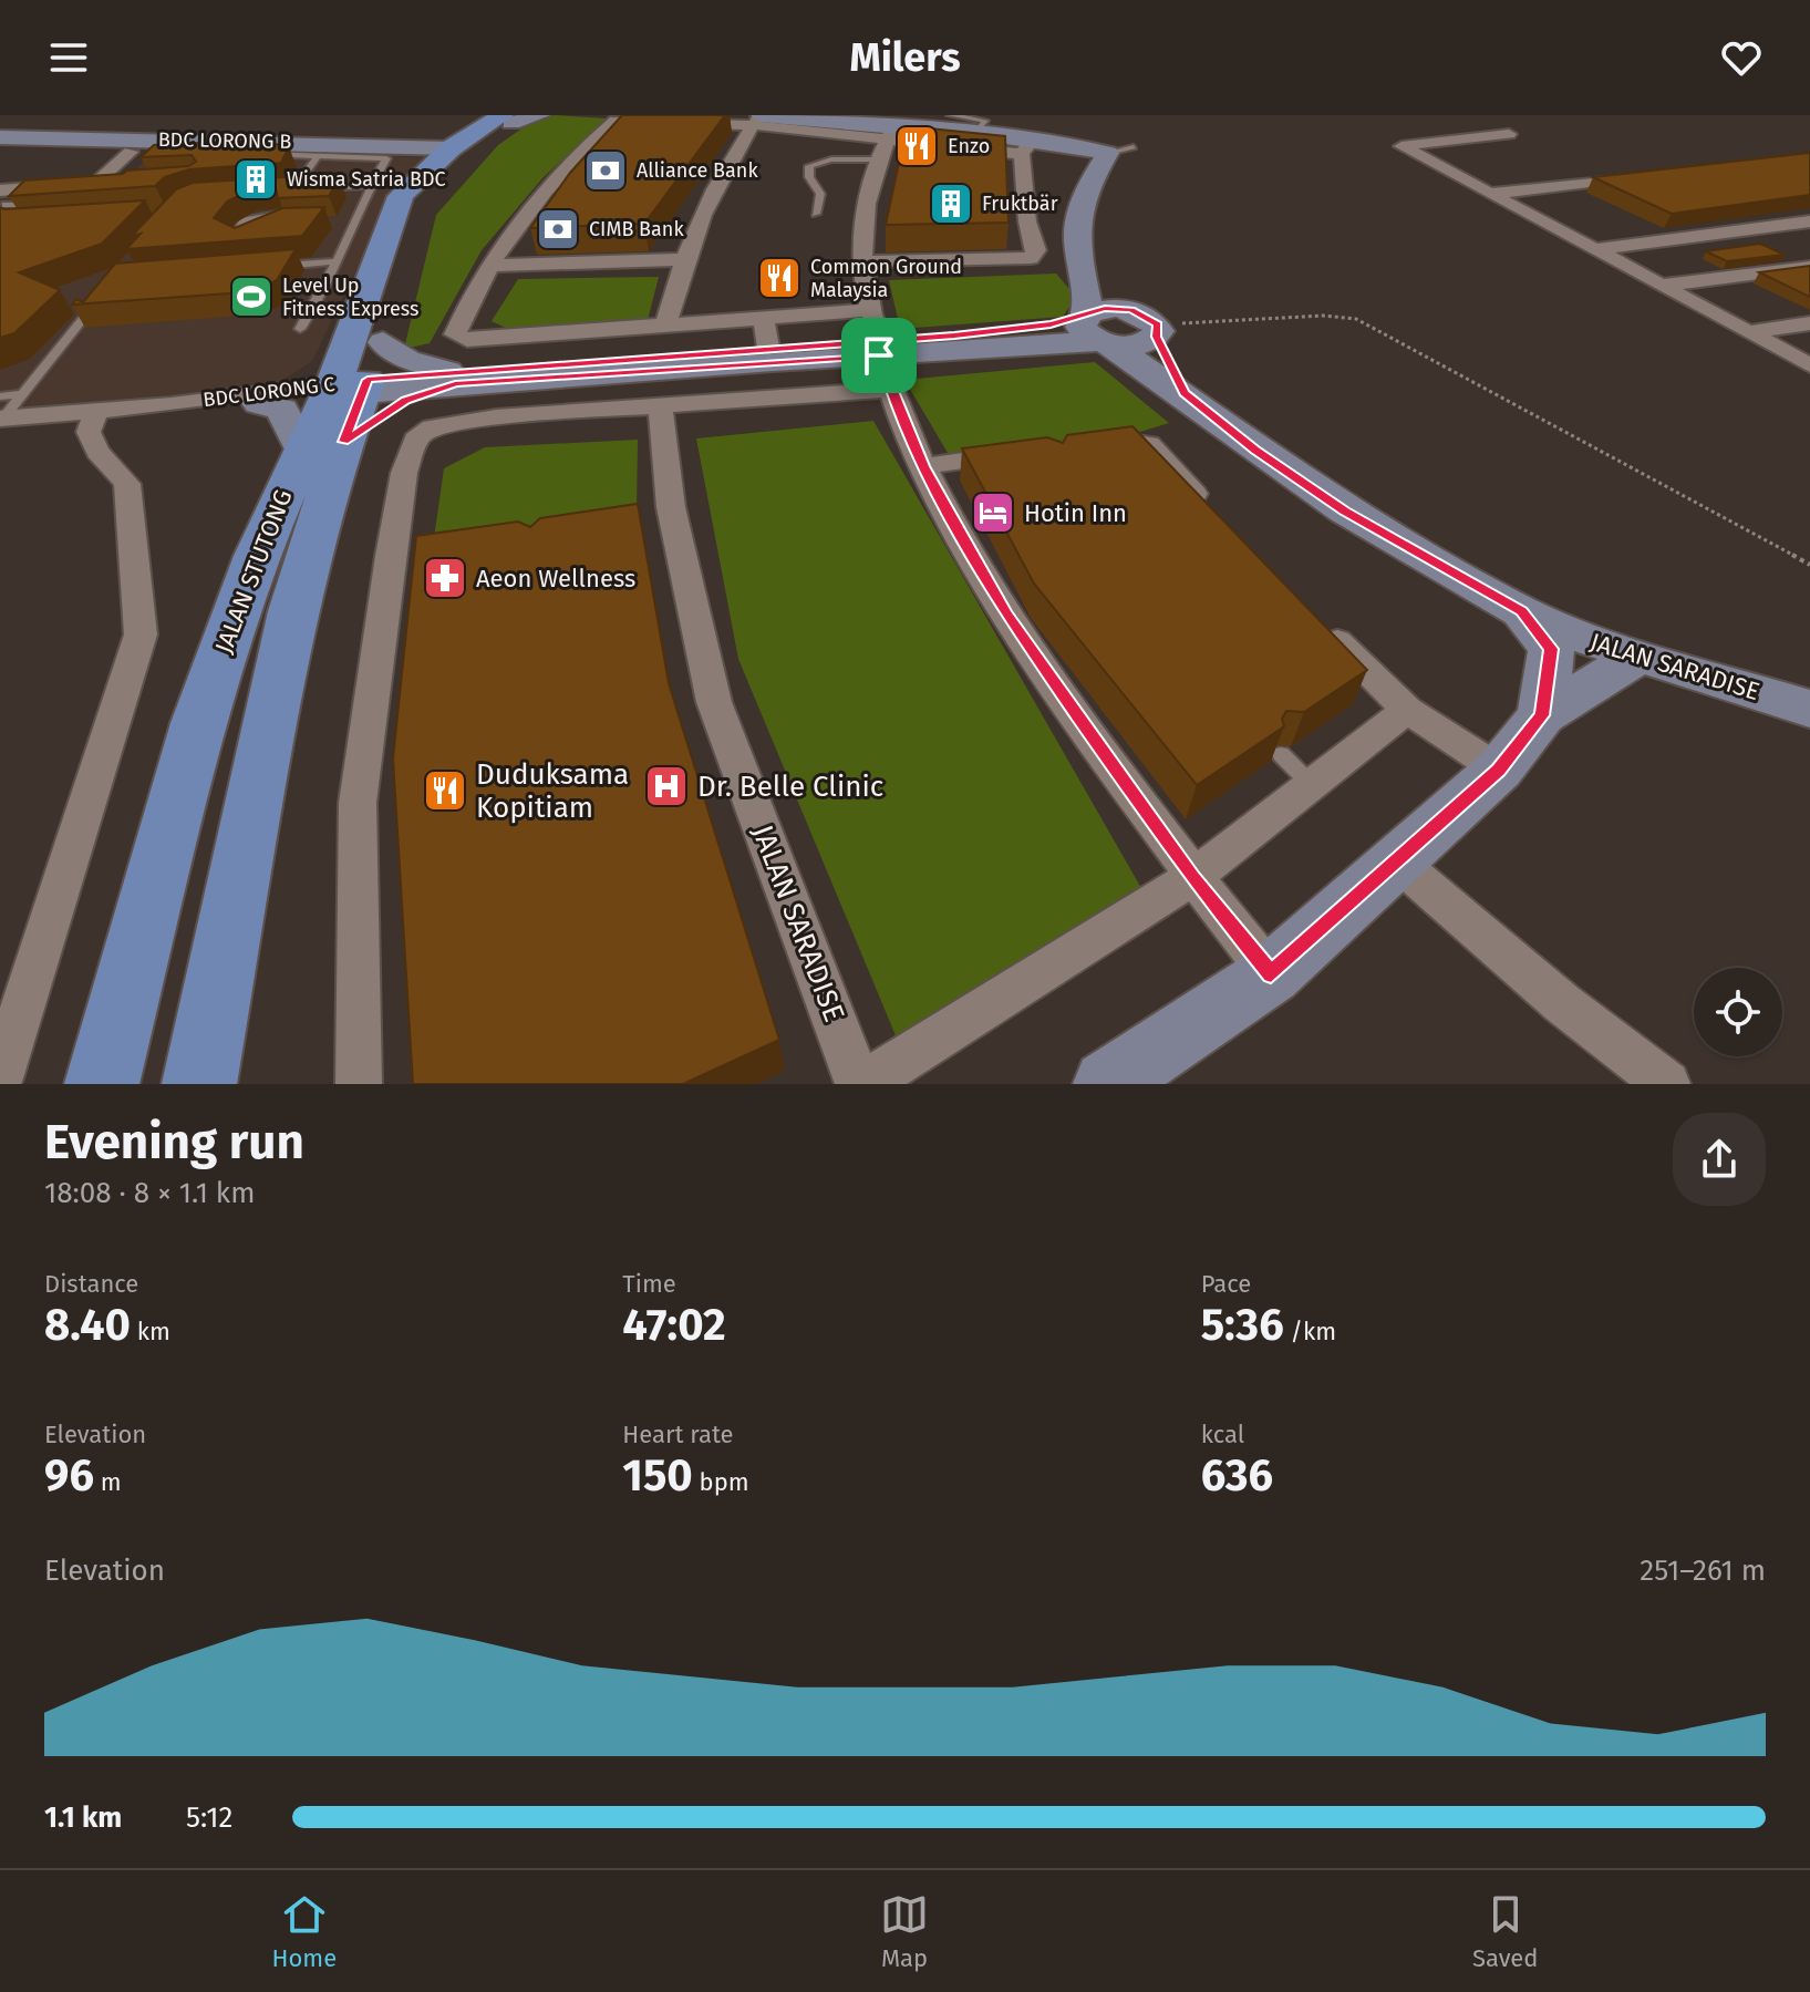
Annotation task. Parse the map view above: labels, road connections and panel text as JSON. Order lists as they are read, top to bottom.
{
  "streets": {
    "main road": ["JALAN STUTONG"],
    "street": ["BDC LORONG B", "BDC LORONG C", "JALAN SARADISE"]
  },
  "crossings": [
    ["BDC LORONG B", "JALAN STUTONG"],
    ["BDC LORONG C", "JALAN STUTONG"]
  ],
  "places": {
    "restaurant": ["Enzo", "Common Ground Malaysia", "Duduksama Kopitiam"],
    "bank": ["Alliance Bank", "CIMB Bank"],
    "building": ["Wisma Satria BDC", "Fruktbär"],
    "sports": ["Level Up Fitness Express"],
    "hotel": ["Hotin Inn"],
    "pharmacy": ["Aeon Wellness"],
    "hospital": ["Dr. Belle Clinic"]
  },
  "page": {
    "header": "Milers",
    "heading": ["Evening run", "18:08 · 8 × 1.1 km"],
    "stats": [
      ["Distance", "8.40 km"],
      ["Time", "47:02"],
      ["Pace", "5:36 /km"],
      ["Elevation", "96 m"],
      ["Heart rate", "150 bpm"],
      ["kcal", "636"]
    ],
    "chart": ["Elevation", "251–261 m"],
    "list": [
      {
        "name": "1.1 km",
        "note": "5:12"
      }
    ],
    "tabs": ["Home", "Map", "Saved"]
  }
}
